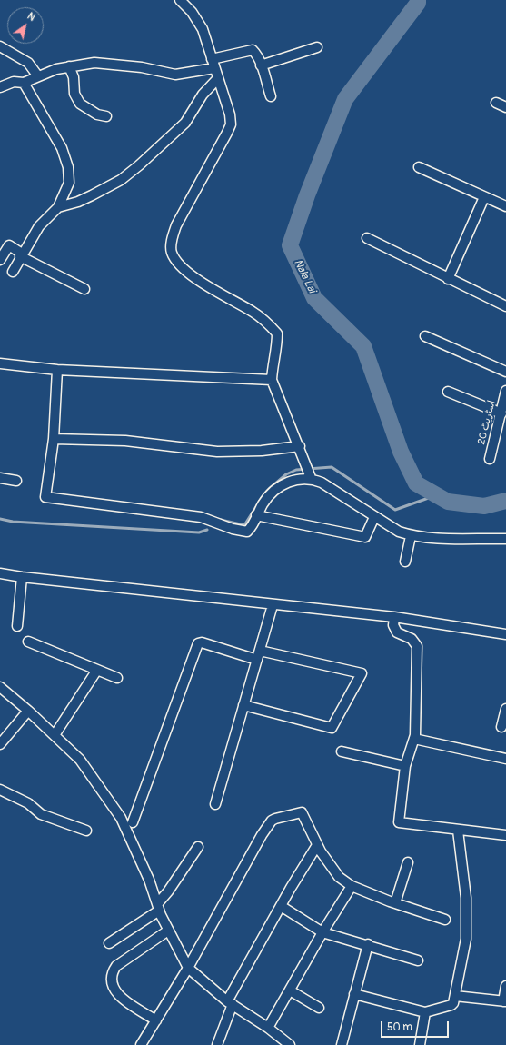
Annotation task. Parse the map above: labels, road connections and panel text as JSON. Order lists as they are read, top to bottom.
{
  "streets": {
    "street": ["اسٹریٹ 20"]
  },
  "water": ["Nala Lai"],
  "scale_bar": "50 m",
  "north": "top right"
}
